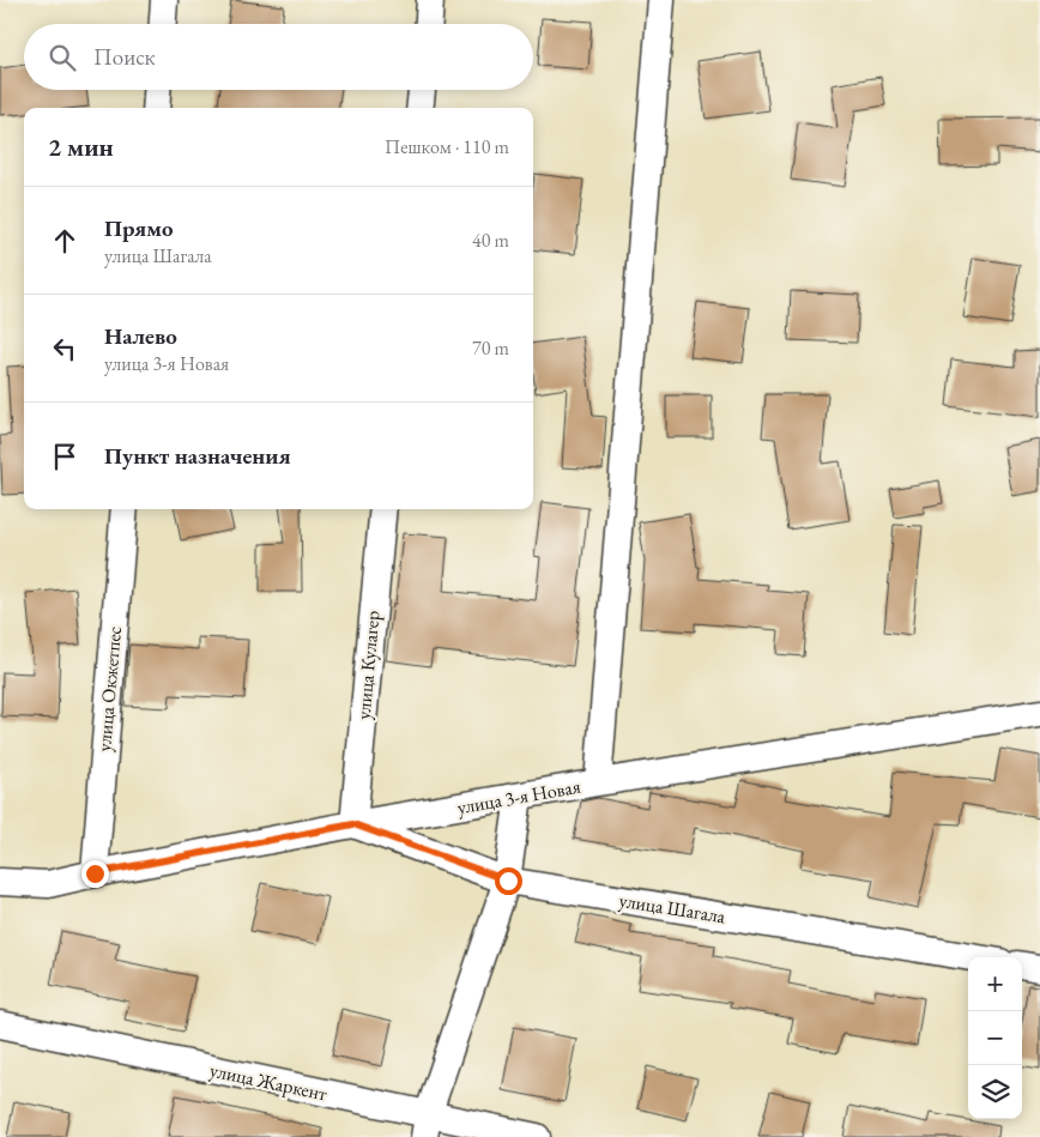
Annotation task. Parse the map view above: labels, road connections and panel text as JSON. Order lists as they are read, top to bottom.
{
  "streets": {
    "street": [
      "улица Кулагер",
      "улица Окжетпес",
      "улица 3-я Новая",
      "улица Шагала",
      "улица Жаркент"
    ]
  },
  "crossings": [
    ["улица Кулагер", "улица 3-я Новая"],
    ["улица Кулагер", "улица Шагала"],
    ["улица Окжетпес", "улица 3-я Новая"],
    ["улица 3-я Новая", "улица Шагала"]
  ],
  "page": {
    "search": "Поиск",
    "heading": ["2 мин", "Пешком · 110 m"],
    "list": [
      ["Прямо", "улица Шагала", "40 m"],
      ["Налево", "улица 3-я Новая", "70 m"],
      "Пункт назначения"
    ],
    "map_buttons": ["+", "−"]
  }
}
